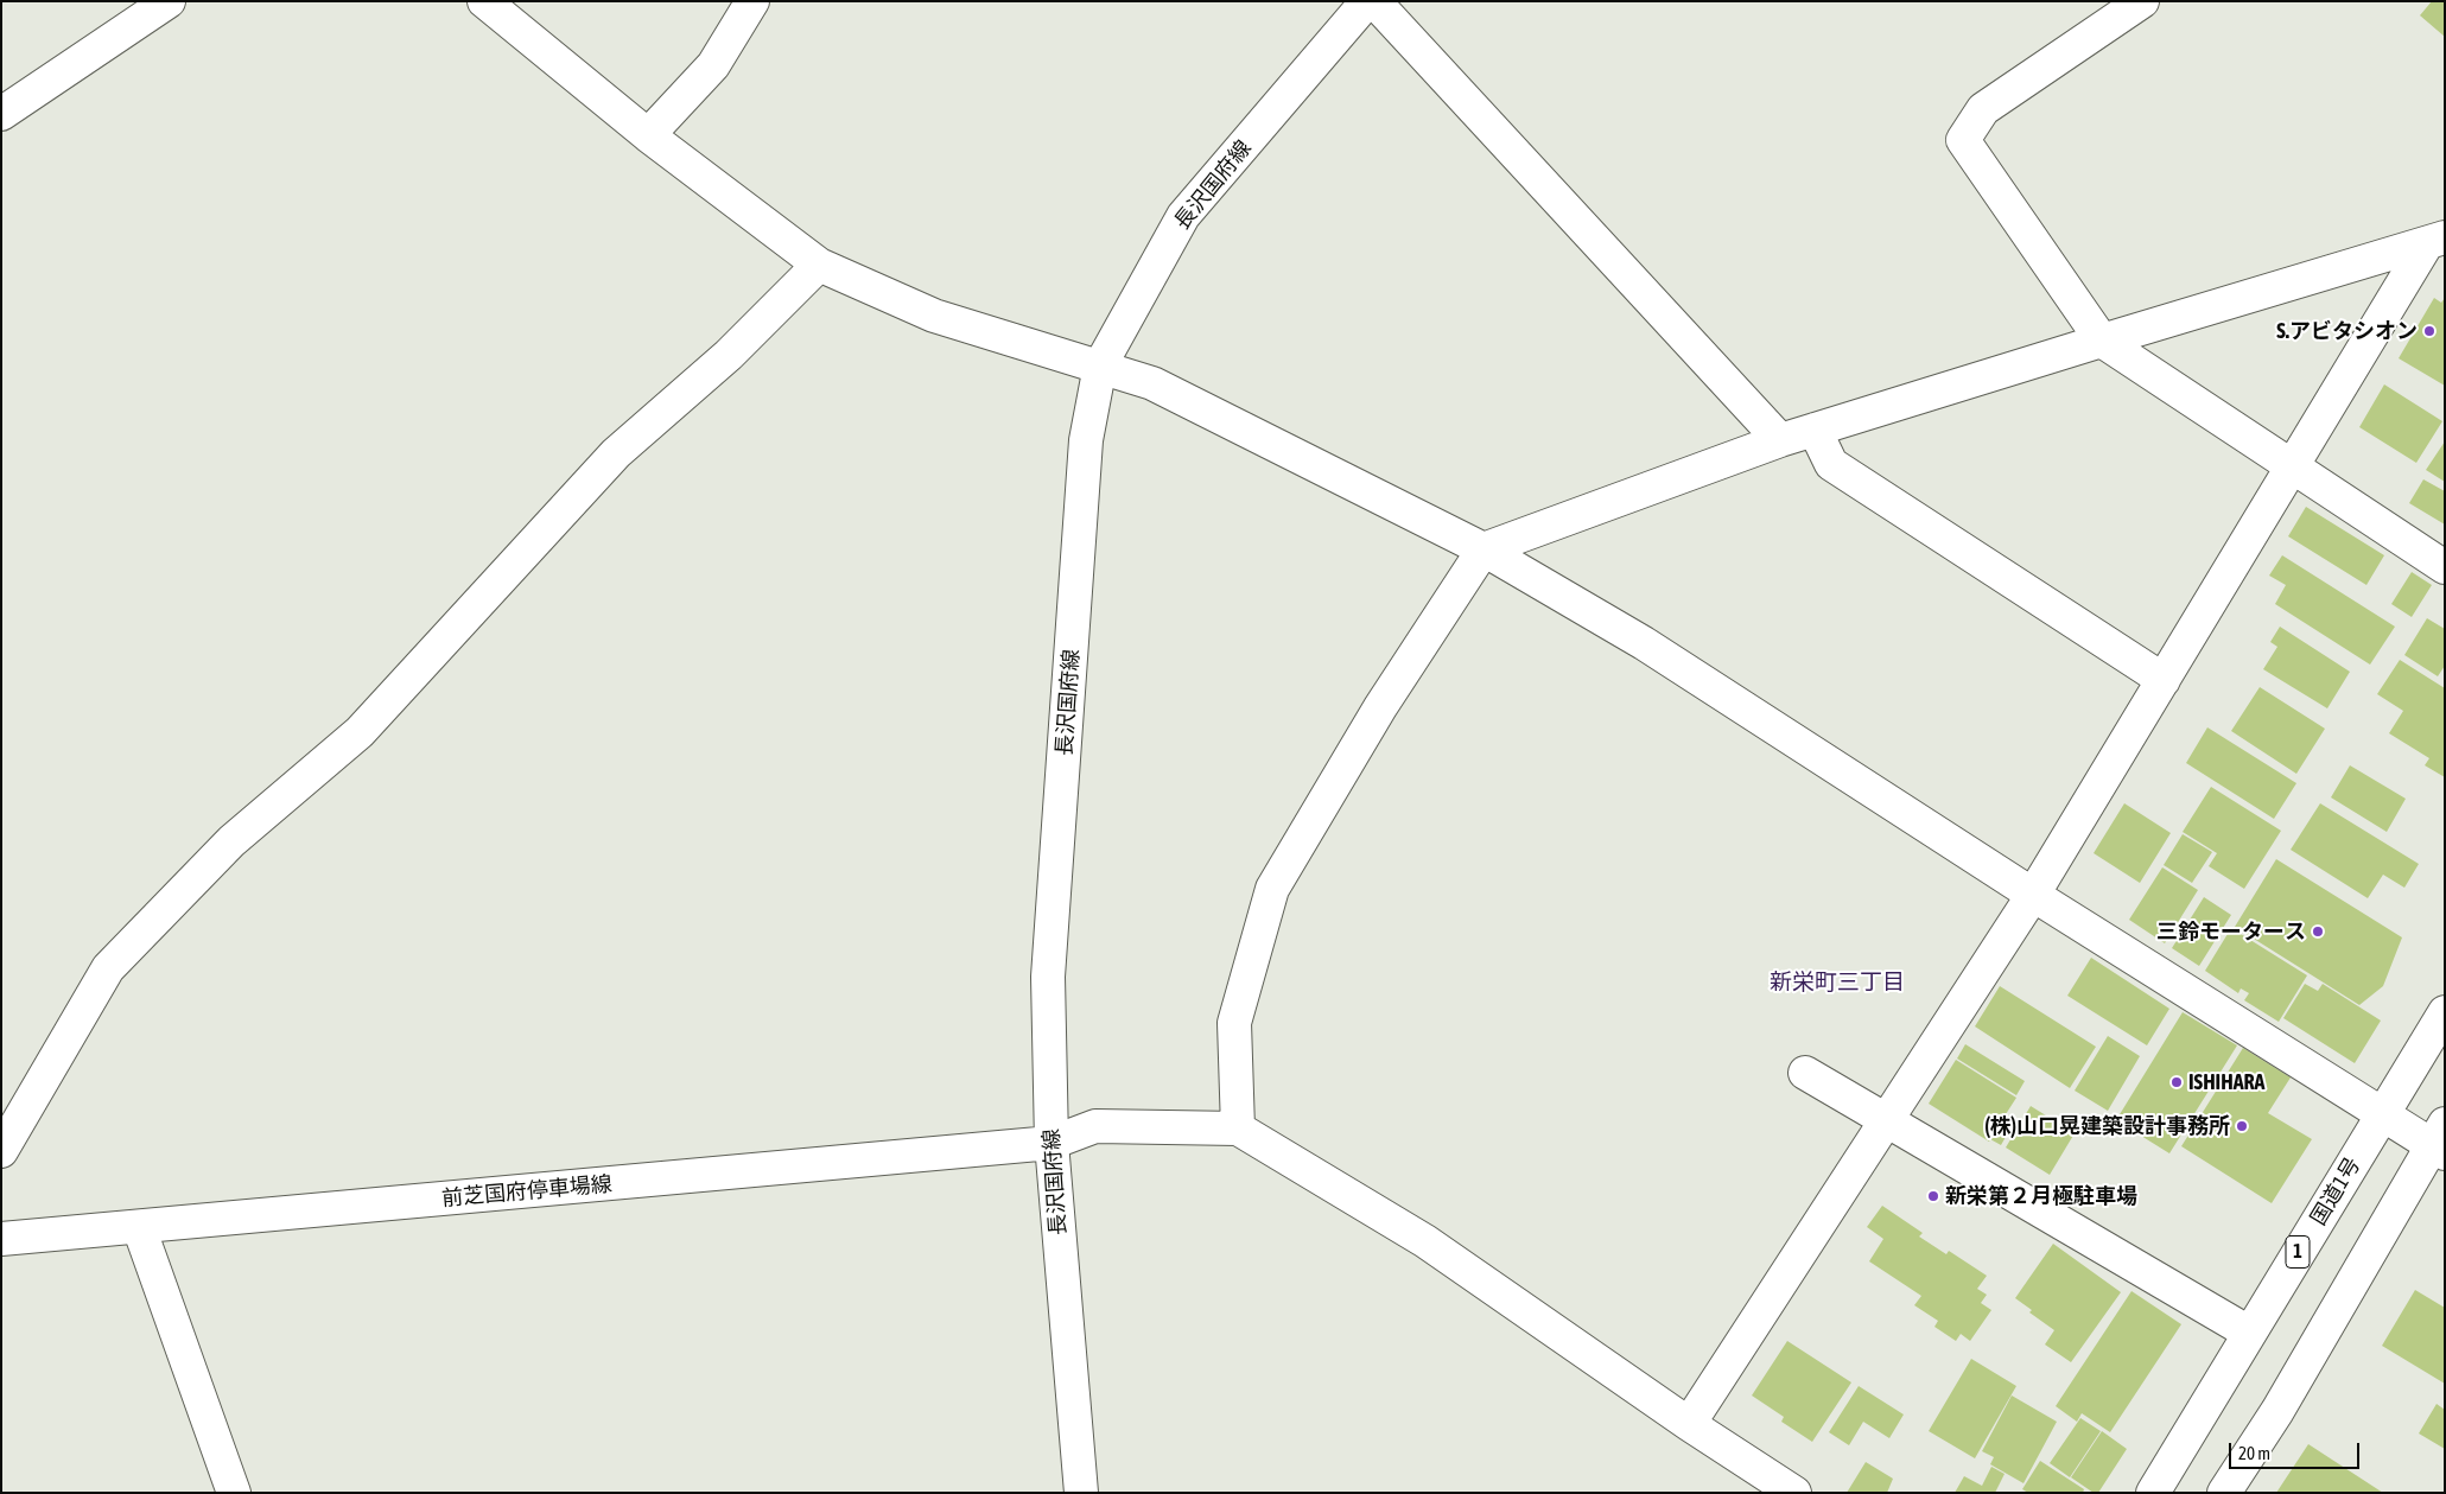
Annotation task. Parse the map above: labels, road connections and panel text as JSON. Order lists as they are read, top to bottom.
{
  "streets": {
    "main road": [
      "長沢国府線",
      "前芝国府停車場線",
      "国道1号",
      "1"
    ]
  },
  "crossings": [
    ["長沢国府線", "前芝国府停車場線"]
  ],
  "districts": ["新栄町三丁目"],
  "places": [
    "S.アビタシオン",
    "三鈴モータース",
    "ISHIHARA",
    "(株)山口晃建築設計事務所",
    "新栄第２月極駐車場"
  ],
  "scale_bar": "20 m"
}
